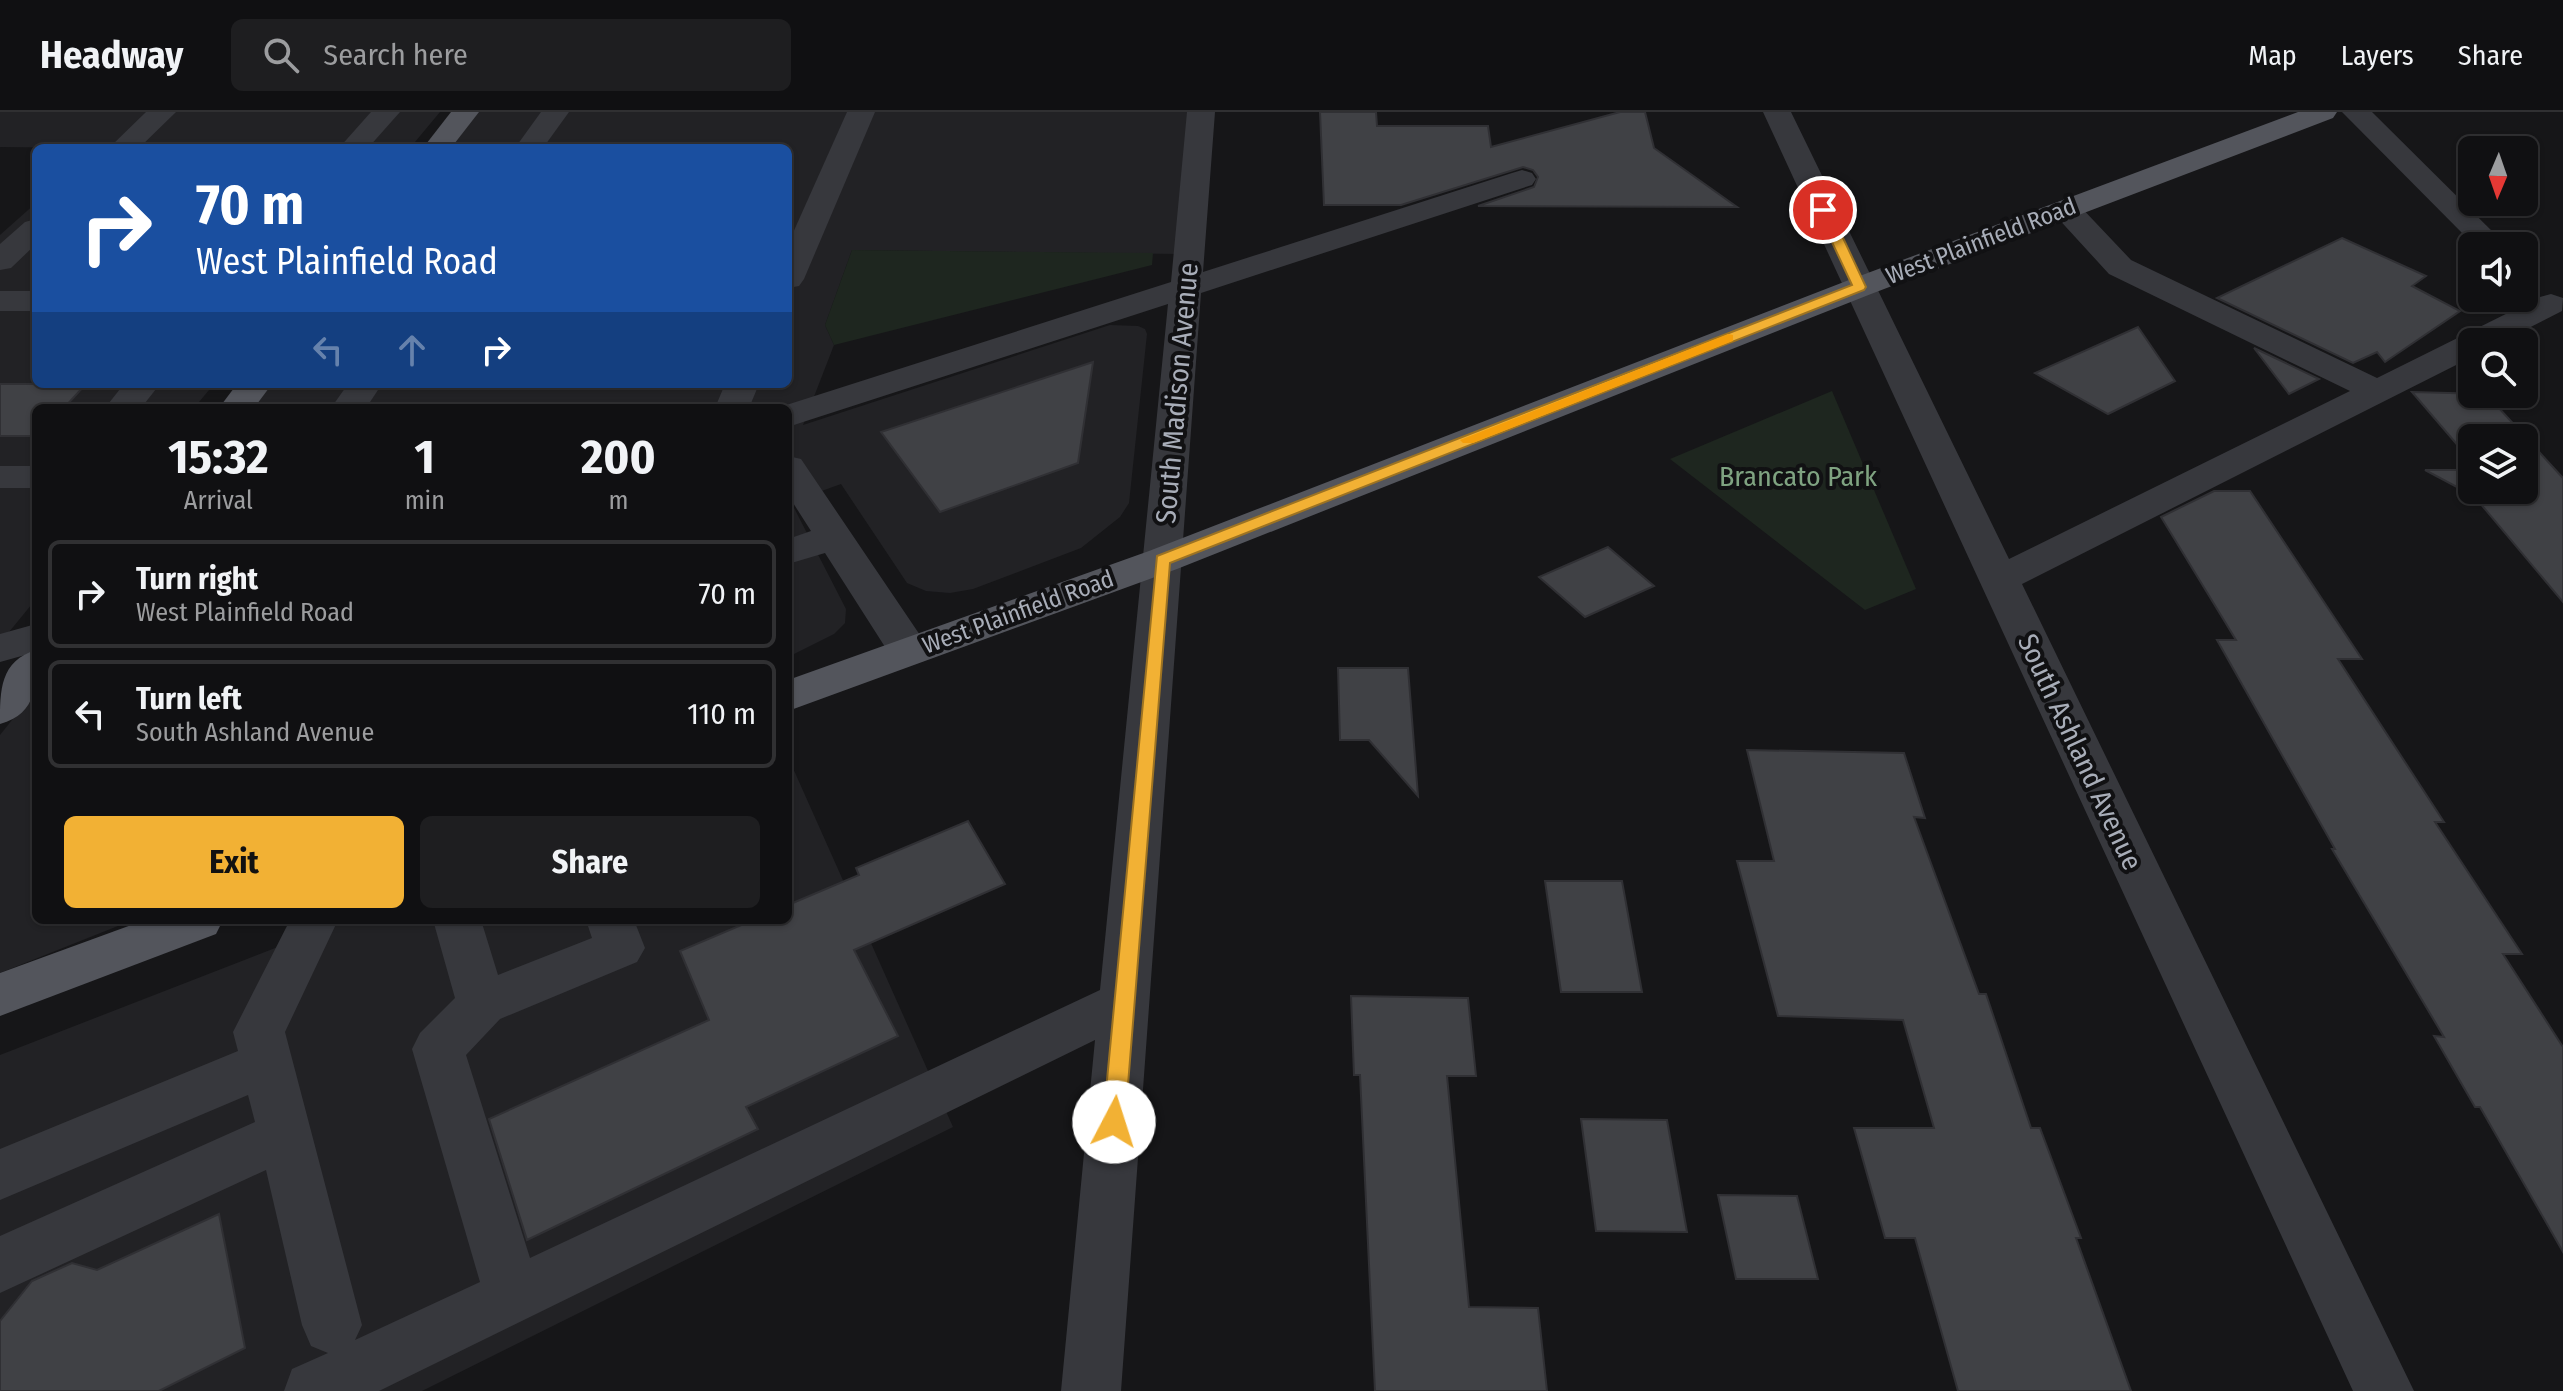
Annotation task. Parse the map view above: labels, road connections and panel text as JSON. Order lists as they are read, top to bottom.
{
  "streets": {
    "main road": ["West Plainfield Road"],
    "street": ["South Madison Avenue", "South Ashland Avenue"]
  },
  "crossings": [
    ["West Plainfield Road", "South Madison Avenue"],
    ["West Plainfield Road", "South Ashland Avenue"]
  ],
  "parks": ["Brancato Park"],
  "north": "bottom",
  "page": {
    "header": "Headway",
    "search": "Search here",
    "nav": ["Map", "Layers", "Share"],
    "turn": ["70 m", "West Plainfield Road"],
    "eta": [
      "15:32",
      "Arrival",
      "1",
      "min",
      "200",
      "m"
    ],
    "list": [
      {
        "name": "Turn right",
        "note": "West Plainfield Road",
        "value": "70 m"
      },
      {
        "name": "Turn left",
        "note": "South Ashland Avenue",
        "value": "110 m"
      }
    ],
    "buttons": ["Exit", "Share"]
  }
}
